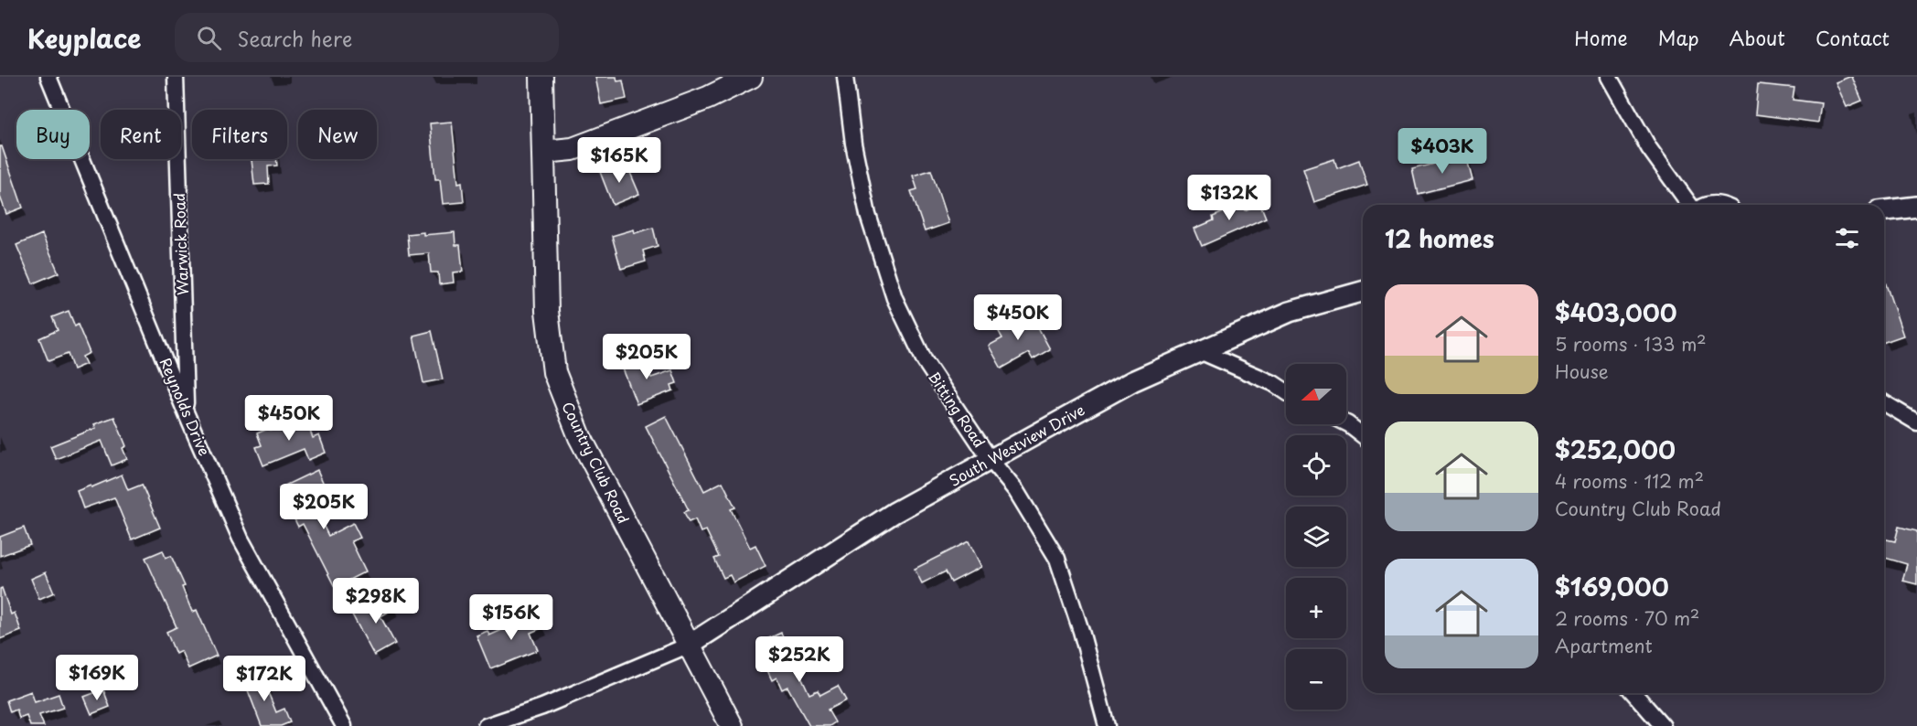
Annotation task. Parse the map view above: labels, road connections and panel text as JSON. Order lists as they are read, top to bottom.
{
  "streets": {
    "main road": ["Country Club Road"],
    "street": [
      "Warwick Road",
      "Reynolds Drive",
      "Bitting Road",
      "South Westview Drive"
    ]
  },
  "crossings": [
    ["Warwick Road", "Reynolds Drive"],
    ["Bitting Road", "South Westview Drive"],
    ["South Westview Drive", "Country Club Road"]
  ],
  "north": "left",
  "page": {
    "header": "Keyplace",
    "search": "Search here",
    "nav": [
      "Home",
      "Map",
      "About",
      "Contact"
    ],
    "chip": [
      "Buy",
      "Rent",
      "Filters",
      "New"
    ],
    "price": [
      "$403K",
      "$165K",
      "$132K",
      "$450K",
      "$205K",
      "$450K",
      "$205K",
      "$298K",
      "$156K",
      "$252K",
      "$169K",
      "$172K"
    ],
    "heading": "12 homes",
    "list": [
      {
        "name": "$403,000",
        "note": "5 rooms · 133 m² · House"
      },
      {
        "name": "$252,000",
        "note": "4 rooms · 112 m² · Country Club Road"
      },
      {
        "name": "$169,000",
        "note": "2 rooms · 70 m² · Apartment"
      }
    ],
    "map_buttons": ["+", "−"]
  }
}
